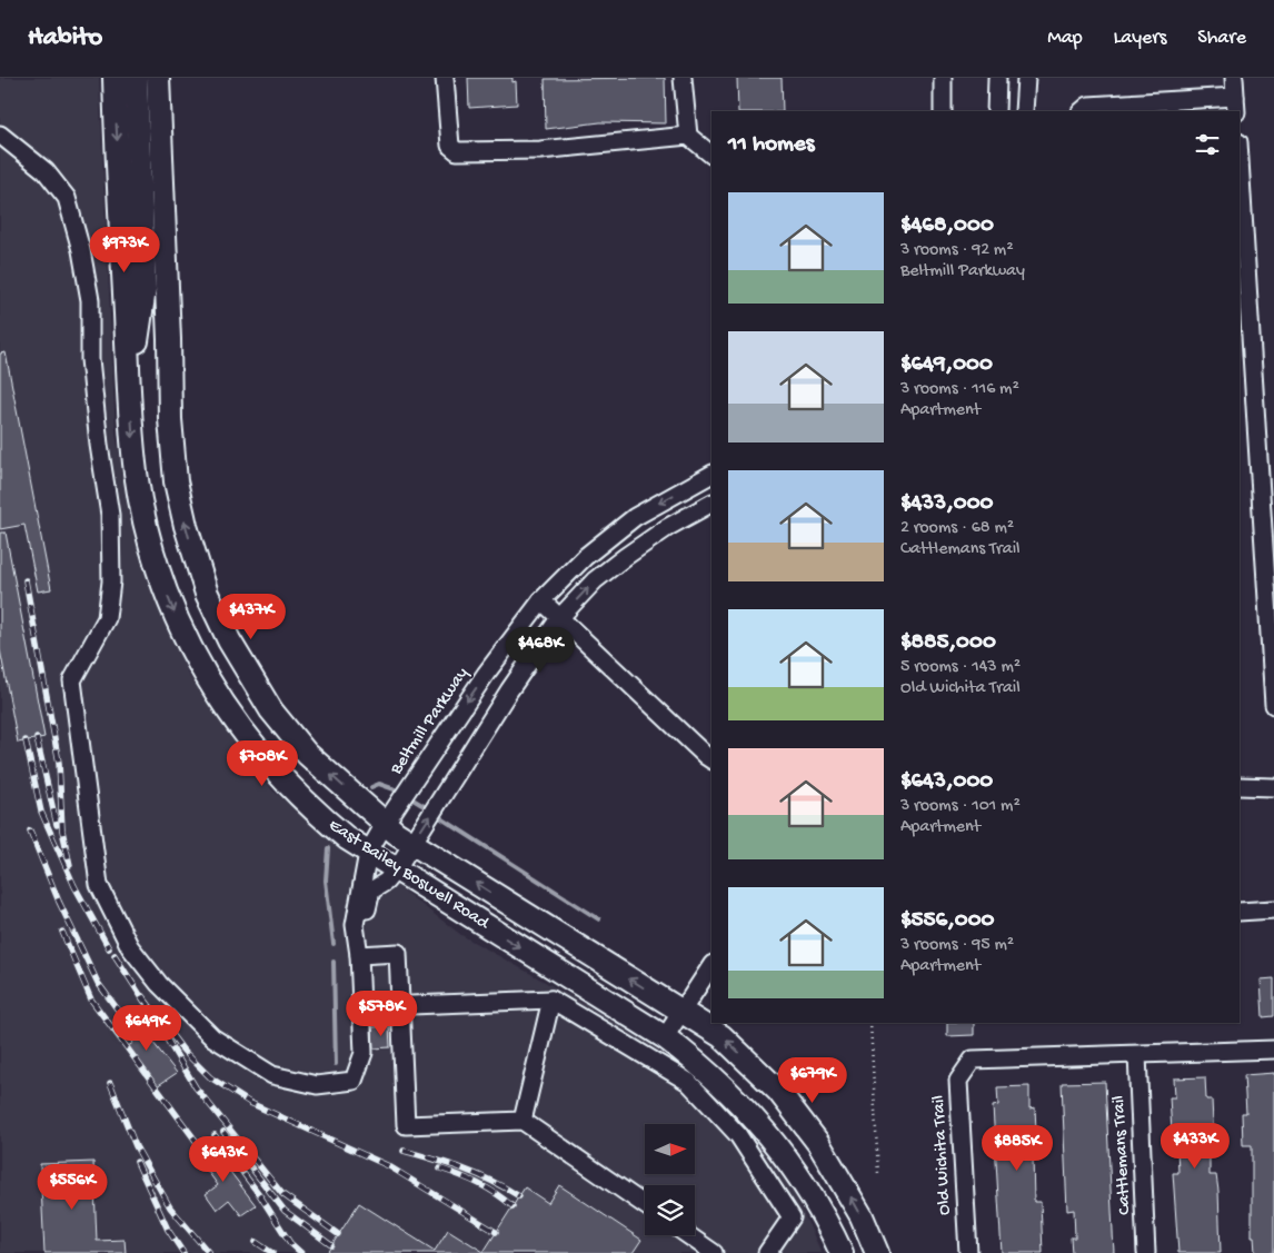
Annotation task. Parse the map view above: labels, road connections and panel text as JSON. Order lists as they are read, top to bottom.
{
  "streets": {
    "main road": ["East Bailey Boswell Road"],
    "street": ["Beltmill Parkway", "Old Wichita Trail", "Cattlemans Trail"]
  },
  "crossings": [
    ["Beltmill Parkway", "East Bailey Boswell Road"],
    ["Old Wichita Trail", "Cattlemans Trail"]
  ],
  "north": "right",
  "page": {
    "header": "Habito",
    "nav": ["Map", "Layers", "Share"],
    "heading": "11 homes",
    "list": [
      {
        "name": "$468,000",
        "note": "3 rooms · 92 m² · Beltmill Parkway"
      },
      {
        "name": "$649,000",
        "note": "3 rooms · 116 m² · Apartment"
      },
      {
        "name": "$433,000",
        "note": "2 rooms · 68 m² · Cattlemans Trail"
      },
      {
        "name": "$885,000",
        "note": "5 rooms · 143 m² · Old Wichita Trail"
      },
      {
        "name": "$643,000",
        "note": "3 rooms · 101 m² · Apartment"
      },
      {
        "name": "$556,000",
        "note": "3 rooms · 95 m² · Apartment"
      }
    ],
    "price": [
      "$973K",
      "$437K",
      "$468K",
      "$708K",
      "$578K",
      "$649K",
      "$679K",
      "$433K",
      "$885K",
      "$643K",
      "$556K"
    ]
  }
}
